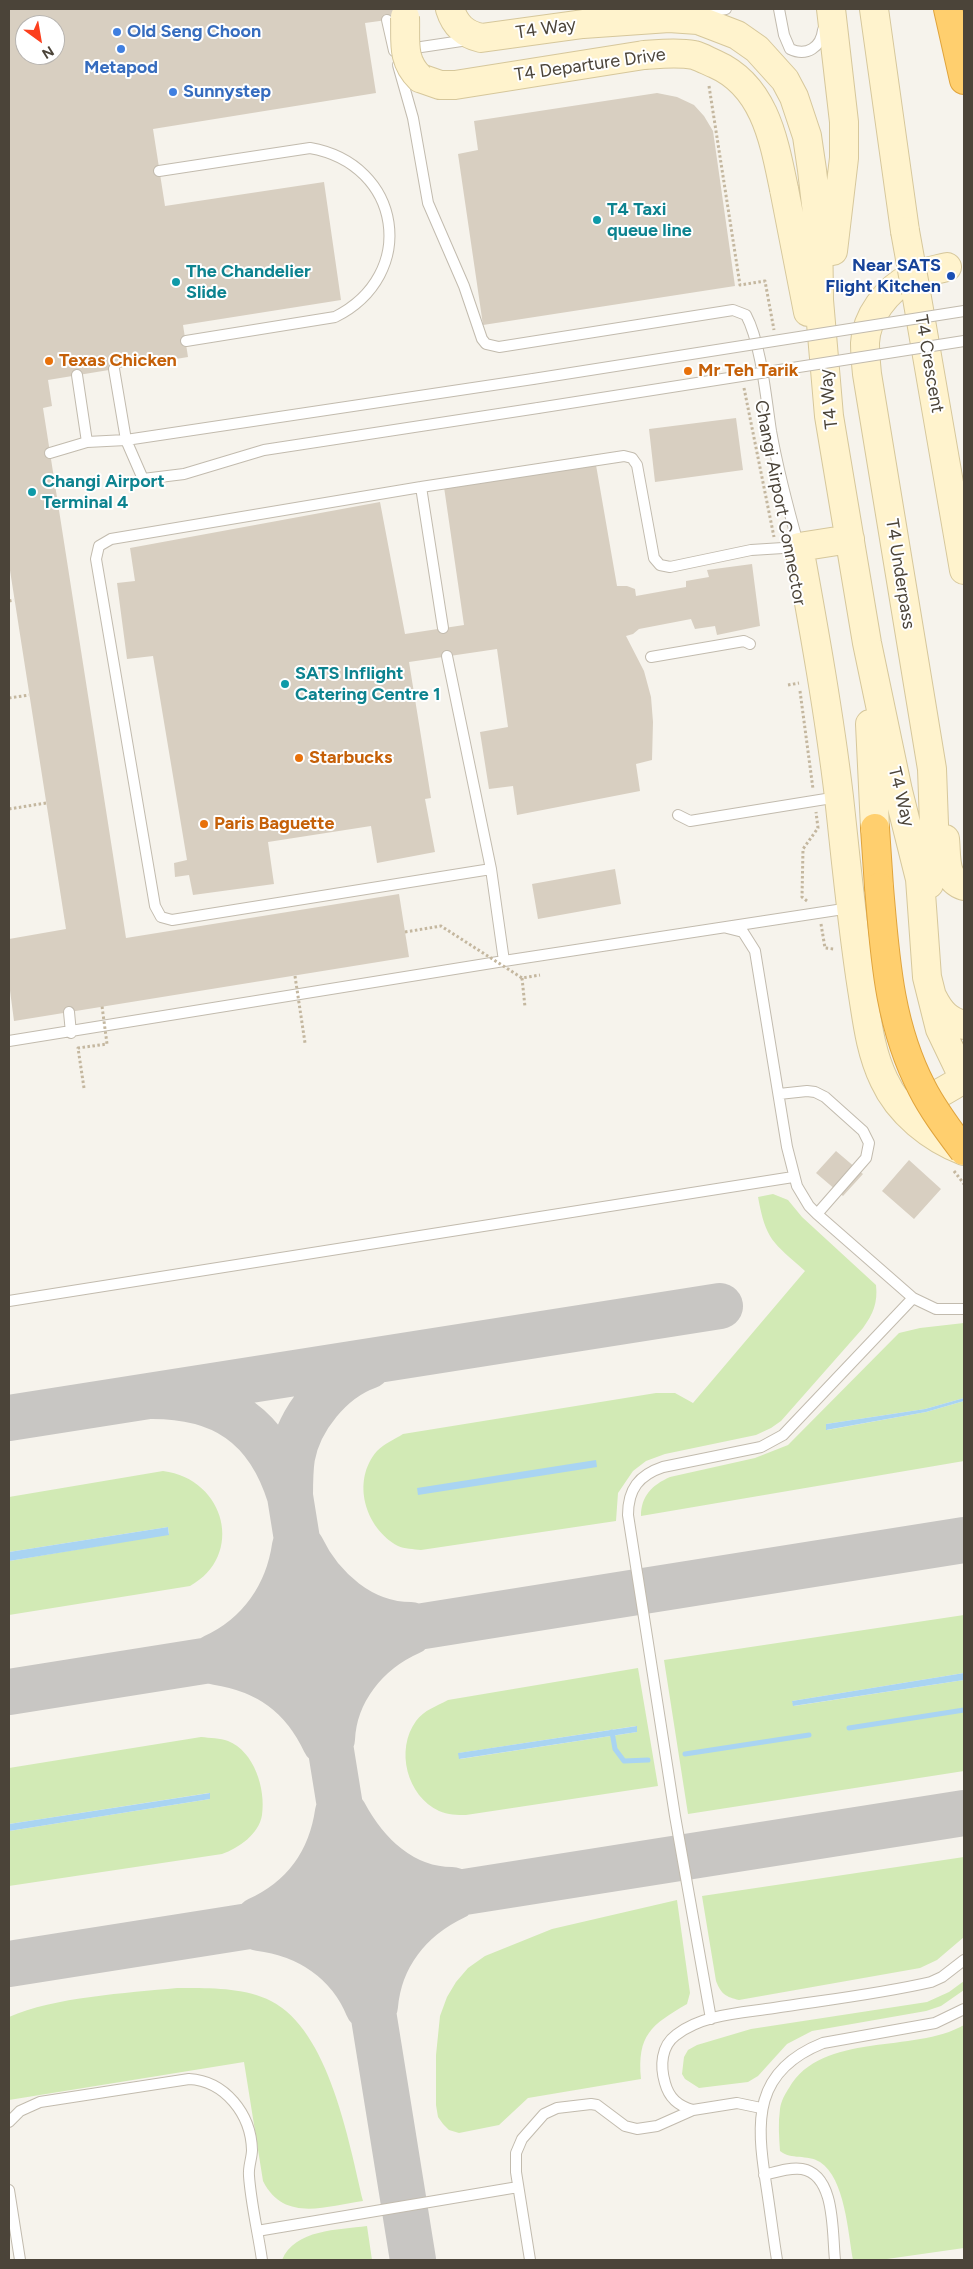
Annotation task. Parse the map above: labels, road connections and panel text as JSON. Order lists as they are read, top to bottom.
{
  "streets": {
    "main road": [
      "T4 Way",
      "T4 Departure Drive",
      "T4 Crescent",
      "T4 Underpass"
    ],
    "path": ["Changi Airport Connector"]
  },
  "crossings": [
    ["T4 Way", "T4 Departure Drive"],
    ["T4 Way", "T4 Underpass"]
  ],
  "places": [
    "Old Seng Choon",
    "Metapod",
    "Sunnystep",
    "T4 Taxi queue line",
    "Near SATS Flight Kitchen",
    "The Chandelier Slide",
    "Texas Chicken",
    "Mr Teh Tarik",
    "Changi Airport Terminal 4",
    "SATS Inflight Catering Centre 1",
    "Starbucks",
    "Paris Baguette"
  ],
  "north": "bottom right"
}
